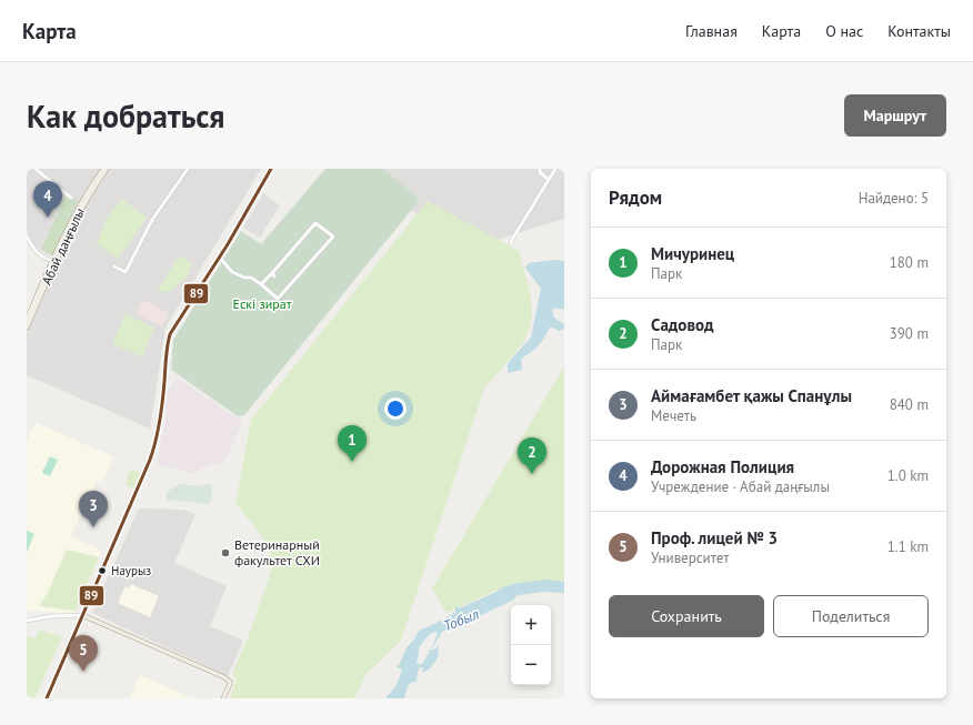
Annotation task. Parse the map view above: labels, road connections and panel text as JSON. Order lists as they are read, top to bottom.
{
  "streets": {
    "main road": ["Абай даңғылы"]
  },
  "water": ["Тобыл"],
  "parks": ["Ескі зират"],
  "places": ["Ветеринарный факультет СХИ", "Наурыз"],
  "lines": ["transit line 89"],
  "page": {
    "header": "Карта",
    "nav": [
      "Главная",
      "Карта",
      "О нас",
      "Контакты"
    ],
    "buttons": [
      "Маршрут",
      ["Сохранить", "Поделиться"]
    ],
    "title": "Как добраться",
    "heading": ["Рядом", "Найдено: 5"],
    "pins": [
      "4",
      "1",
      "2",
      "3",
      "5"
    ],
    "list": [
      {
        "mark": "1",
        "name": "Мичуринец",
        "note": "Парк",
        "value": "180 m"
      },
      {
        "mark": "2",
        "name": "Садовод",
        "note": "Парк",
        "value": "390 m"
      },
      {
        "mark": "3",
        "name": "Аймағамбет қажы Спанұлы",
        "note": "Мечеть",
        "value": "840 m"
      },
      {
        "mark": "4",
        "name": "Дорожная Полиция",
        "note": "Учреждение · Абай даңғылы",
        "value": "1.0 km"
      },
      {
        "mark": "5",
        "name": "Проф. лицей № 3",
        "note": "Университет",
        "value": "1.1 km"
      }
    ],
    "map_buttons": ["+", "−"]
  }
}
